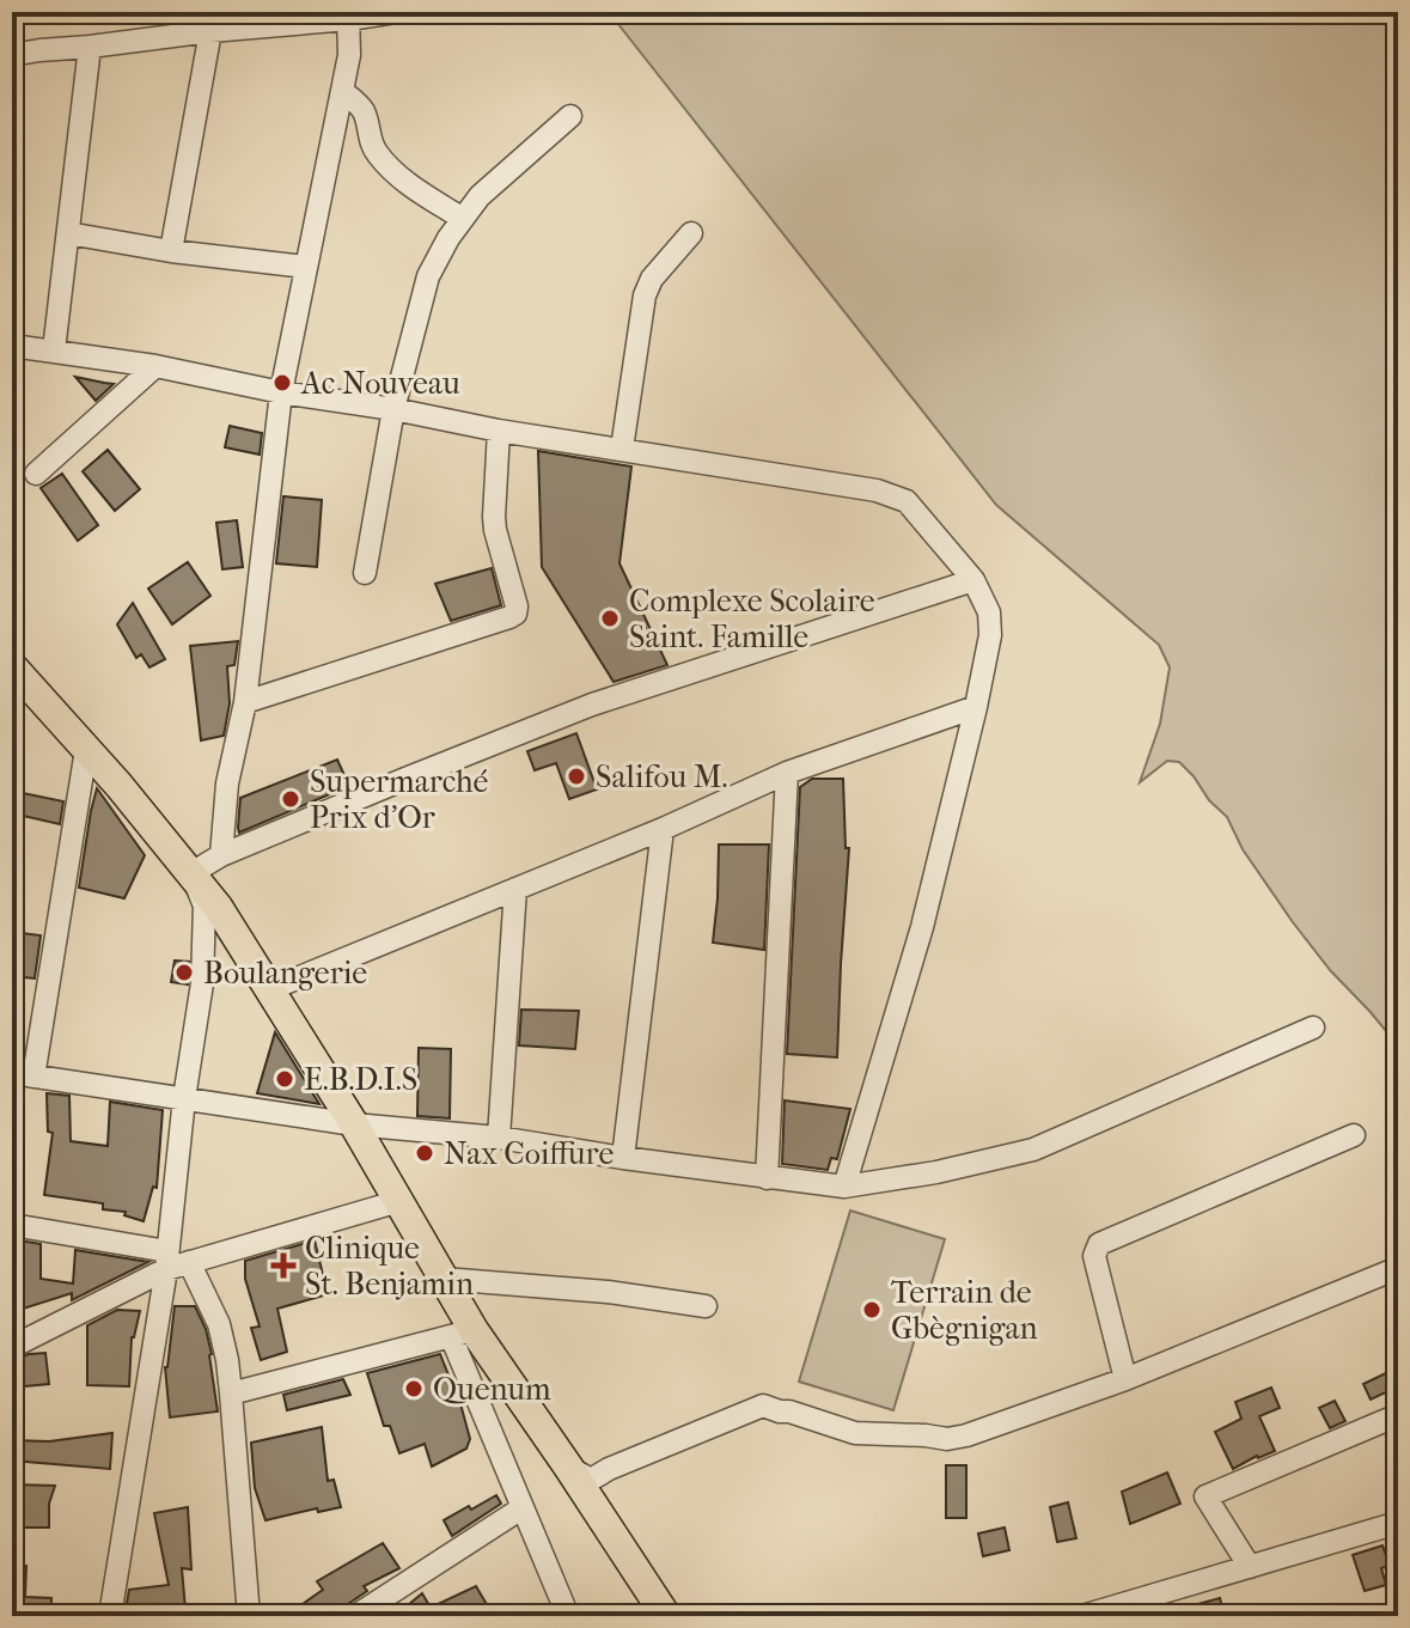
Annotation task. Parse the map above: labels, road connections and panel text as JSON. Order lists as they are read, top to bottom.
{
  "places": {
    "other": [
      "Ac Nouveau",
      "Complexe Scolaire Saint. Famille",
      "Salifou M.",
      "Supermarché Prix d'Or",
      "Boulangerie",
      "E.B.D.I.S",
      "Nax Coiffure",
      "Terrain de Gbègnigan",
      "Quenum"
    ],
    "health": ["Clinique St. Benjamin"]
  }
}
